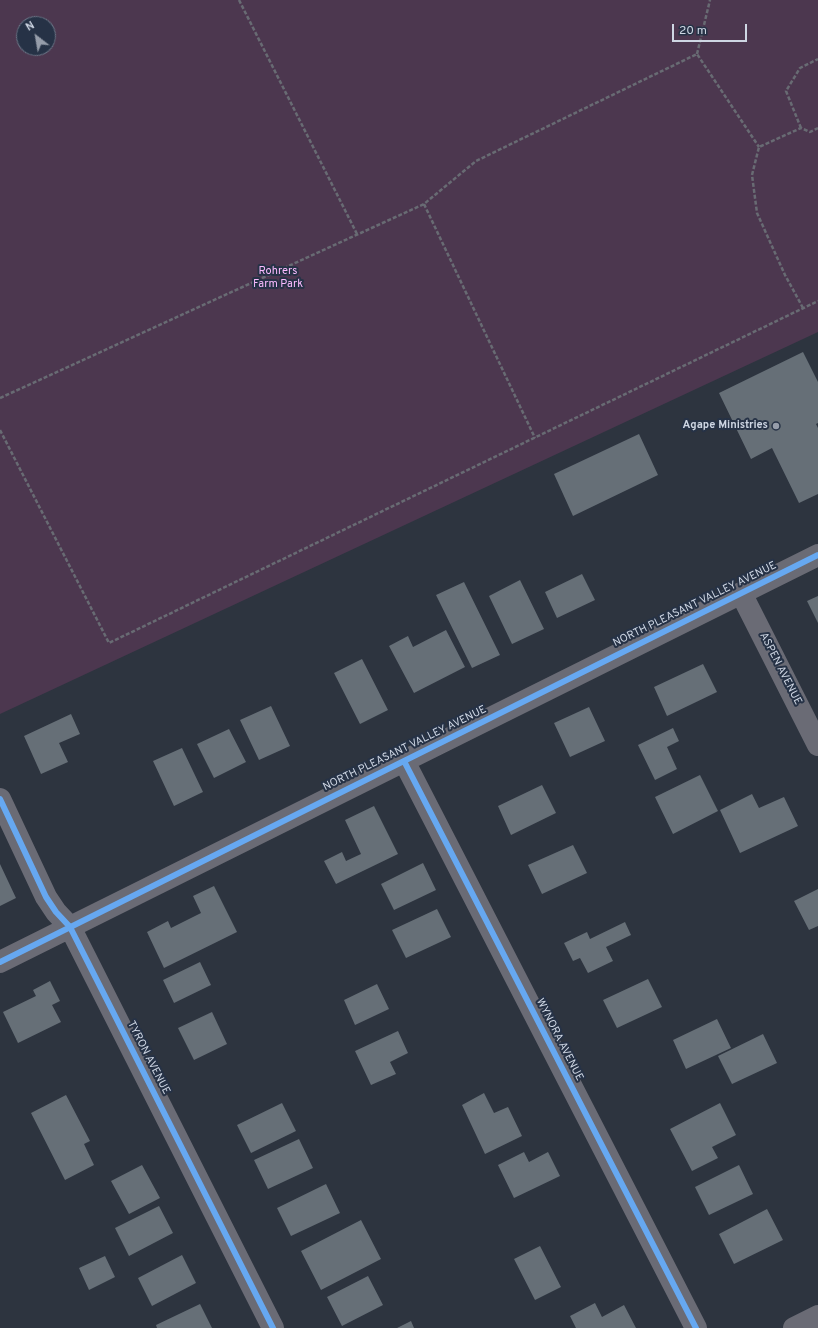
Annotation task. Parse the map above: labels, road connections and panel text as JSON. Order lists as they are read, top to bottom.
{
  "streets": {
    "street": [
      "NORTH PLEASANT VALLEY AVENUE",
      "ASPEN AVENUE",
      "WYNORA AVENUE",
      "TYRON AVENUE"
    ]
  },
  "crossings": [
    ["NORTH PLEASANT VALLEY AVENUE", "ASPEN AVENUE"],
    ["NORTH PLEASANT VALLEY AVENUE", "WYNORA AVENUE"],
    ["NORTH PLEASANT VALLEY AVENUE", "TYRON AVENUE"]
  ],
  "parks": ["Rohrers Farm Park"],
  "places": ["Agape Ministries"],
  "scale_bar": "20 m",
  "north": "top left"
}
